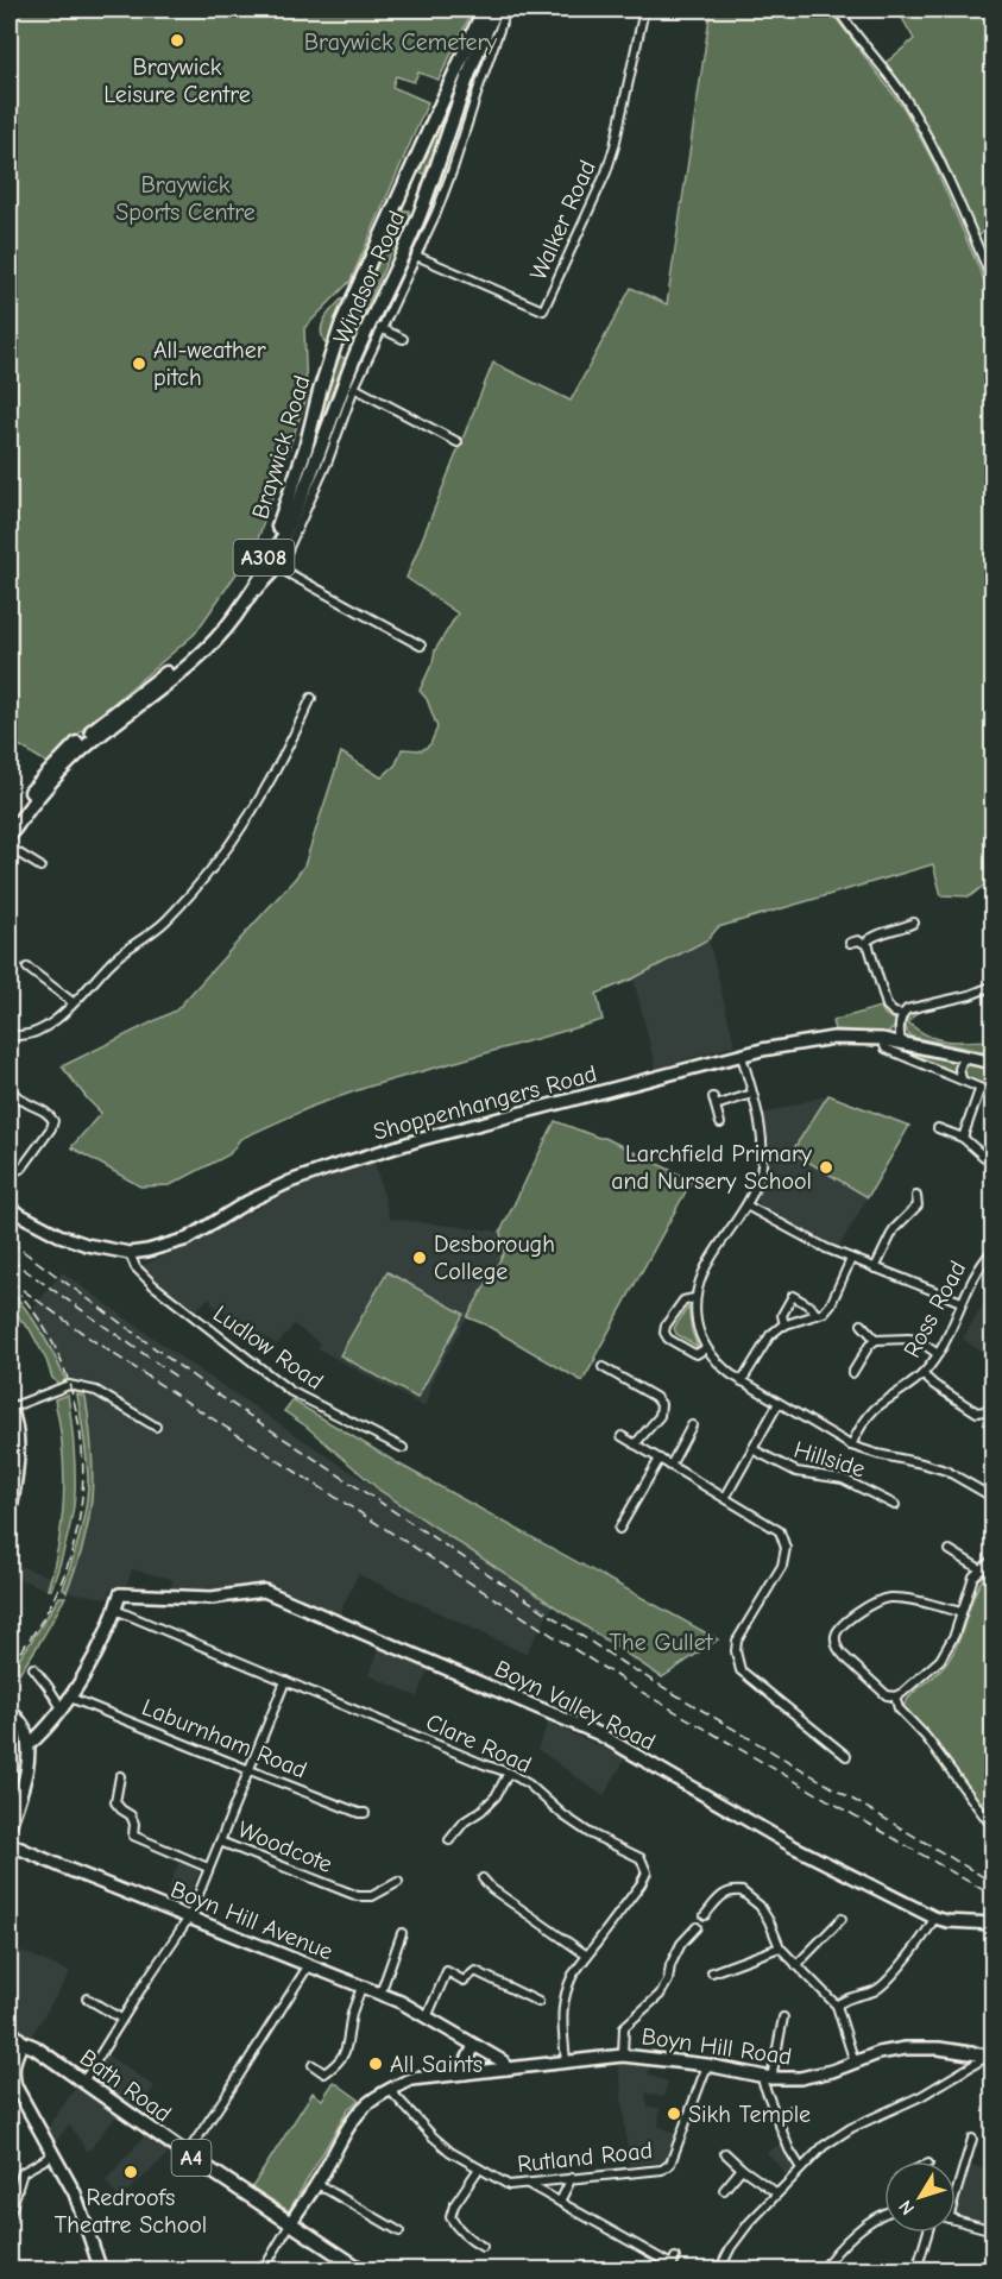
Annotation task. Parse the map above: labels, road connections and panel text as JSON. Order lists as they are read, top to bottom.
{
  "streets": {
    "main road": [
      "Windsor Road",
      "Braywick Road",
      "A308",
      "Bath Road",
      "A4"
    ],
    "street": [
      "Walker Road",
      "Shoppenhangers Road",
      "Ross Road",
      "Ludlow Road",
      "Hillside",
      "Boyn Valley Road",
      "Laburnham Road",
      "Clare Road",
      "Woodcote",
      "Boyn Hill Avenue",
      "Boyn Hill Road",
      "Rutland Road"
    ]
  },
  "crossings": [
    ["Walker Road", "Braywick Road"],
    ["Windsor Road", "Braywick Road"],
    ["Shoppenhangers Road", "Ludlow Road"],
    ["Boyn Valley Road", "Clare Road"],
    ["Clare Road", "Boyn Hill Road"],
    ["Boyn Hill Avenue", "Boyn Hill Road"],
    ["Boyn Hill Road", "Bath Road"],
    ["Boyn Hill Road", "Rutland Road"]
  ],
  "parks": ["Braywick Cemetery", "Braywick Sports Centre", "The Gullet"],
  "places": [
    "Braywick Leisure Centre",
    "All-weather pitch",
    "Larchfield Primary and Nursery School",
    "Desborough College",
    "All Saints",
    "Sikh Temple",
    "Redroofs Theatre School"
  ],
  "north": "bottom left"
}
